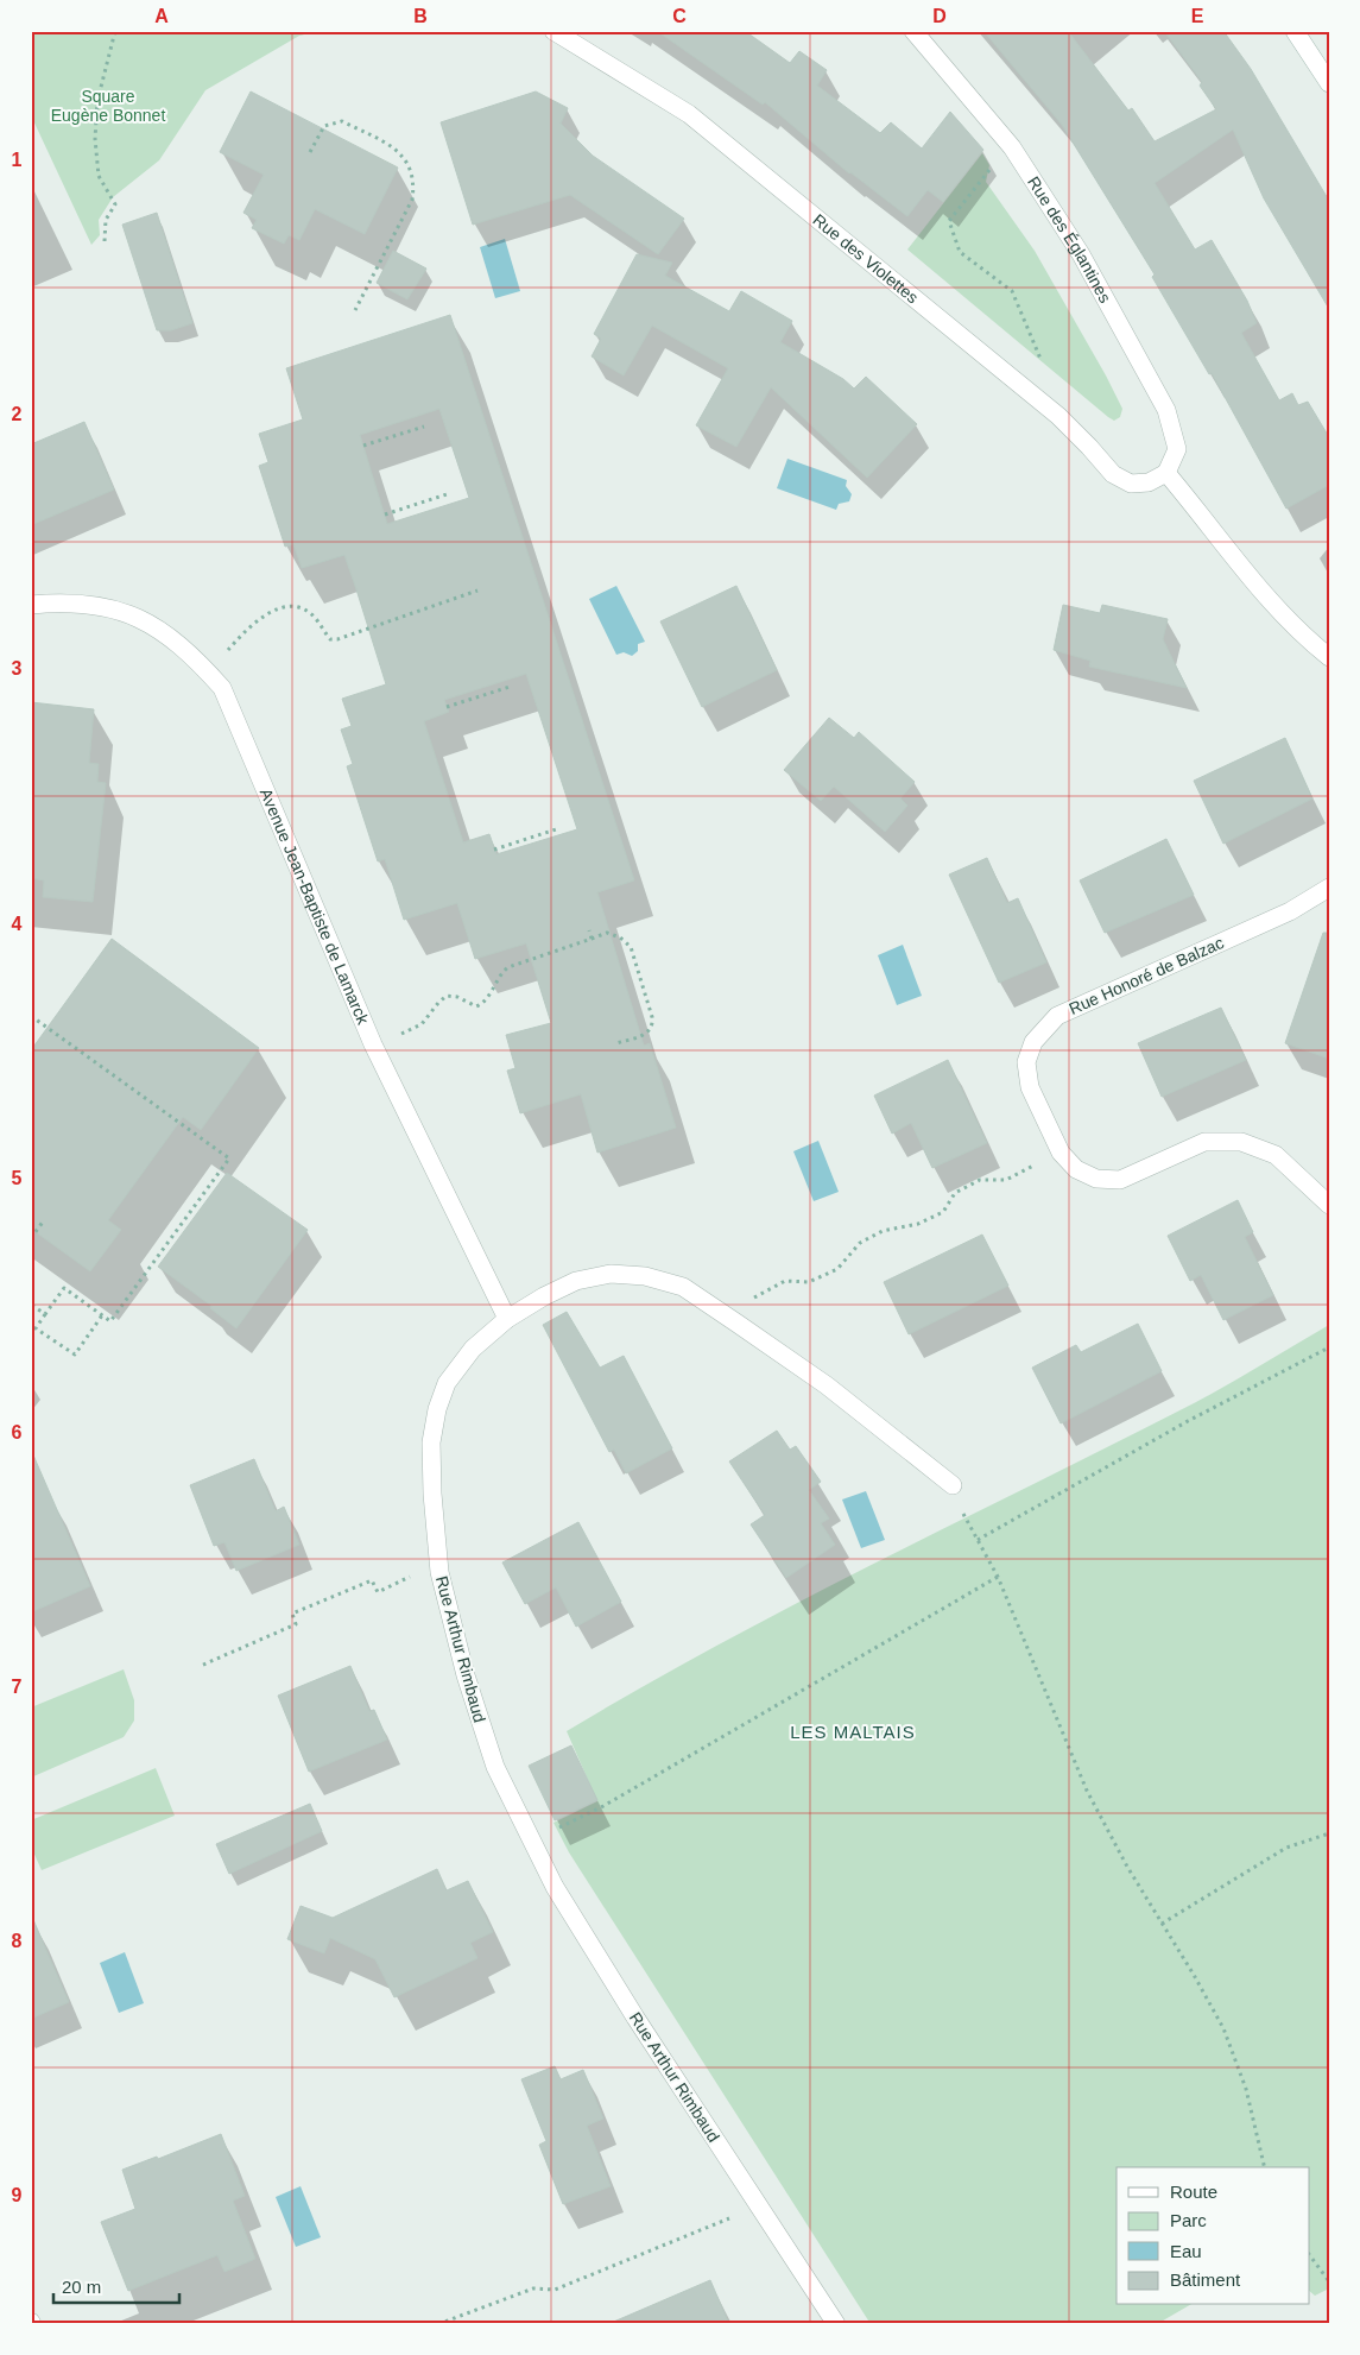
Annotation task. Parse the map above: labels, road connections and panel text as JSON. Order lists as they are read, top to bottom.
{
  "streets": {
    "street": [
      "Rue des Églantines",
      "Rue des Violettes",
      "Avenue Jean-Baptiste de Lamarck",
      "Rue Honoré de Balzac",
      "Rue Arthur Rimbaud"
    ]
  },
  "crossings": [
    ["Rue des Églantines", "Rue des Violettes"],
    ["Avenue Jean-Baptiste de Lamarck", "Rue Arthur Rimbaud"]
  ],
  "districts": ["LES MALTAIS"],
  "parks": ["Square Eugène Bonnet"],
  "legend": [
    "Route",
    "Parc",
    "Eau",
    "Bâtiment"
  ],
  "scale_bar": "20 m",
  "grid": {
    "columns": [
      "A",
      "B",
      "C",
      "D",
      "E"
    ],
    "rows": [
      "1",
      "2",
      "3",
      "4",
      "5",
      "6",
      "7",
      "8",
      "9"
    ]
  }
}
